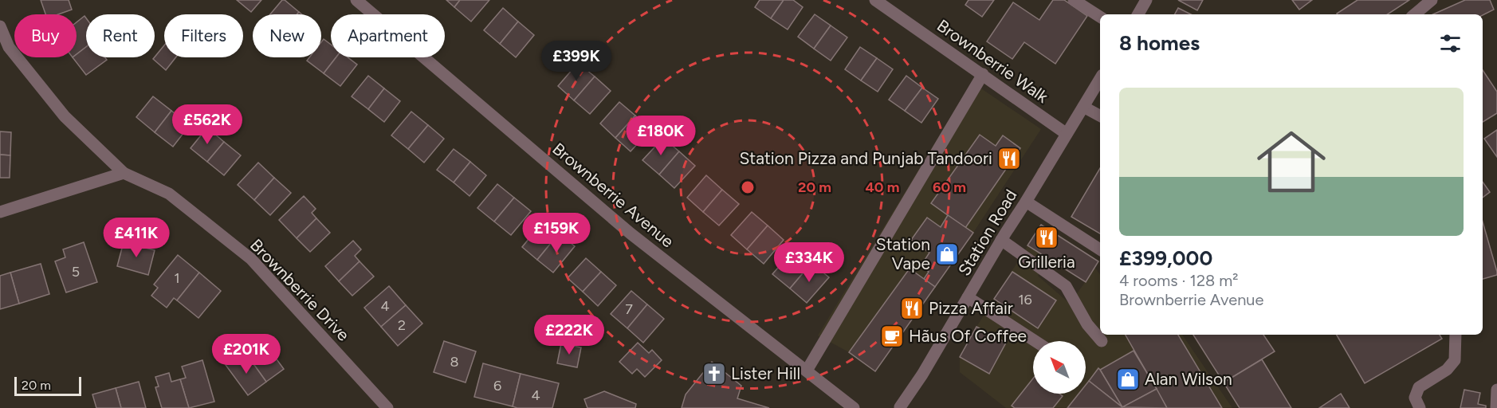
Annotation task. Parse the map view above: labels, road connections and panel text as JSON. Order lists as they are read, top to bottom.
{
  "streets": {
    "street": [
      "Brownberrie Walk",
      "Brownberrie Avenue",
      "Station Road",
      "Brownberrie Drive"
    ]
  },
  "crossings": [
    ["Brownberrie Walk", "Station Road"]
  ],
  "places": {
    "restaurant": ["Station Pizza and Punjab Tandoori", "Grilleria", "Pizza Affair"],
    "shop": ["Station Vape", "Alan Wilson"],
    "cafe": ["Hãus Of Coffee"],
    "church": ["Lister Hill"]
  },
  "house_numbers": [
    "5",
    "1",
    "16",
    "4",
    "7",
    "2",
    "8",
    "6",
    "4"
  ],
  "scale_bar": "20 m",
  "north": "top left",
  "page": {
    "chip": [
      "Buy",
      "Rent",
      "Filters",
      "New",
      "Apartment"
    ],
    "heading": "8 homes",
    "price": [
      "£399K",
      "£562K",
      "£180K",
      "£159K",
      "£411K",
      "£334K",
      "£222K",
      "£201K"
    ],
    "list": [
      {
        "name": "£399,000",
        "note": "4 rooms · 128 m² · Brownberrie Avenue"
      }
    ],
    "scale": "20 m"
  },
  "rings": ["20 m", "40 m", "60 m"]
}
